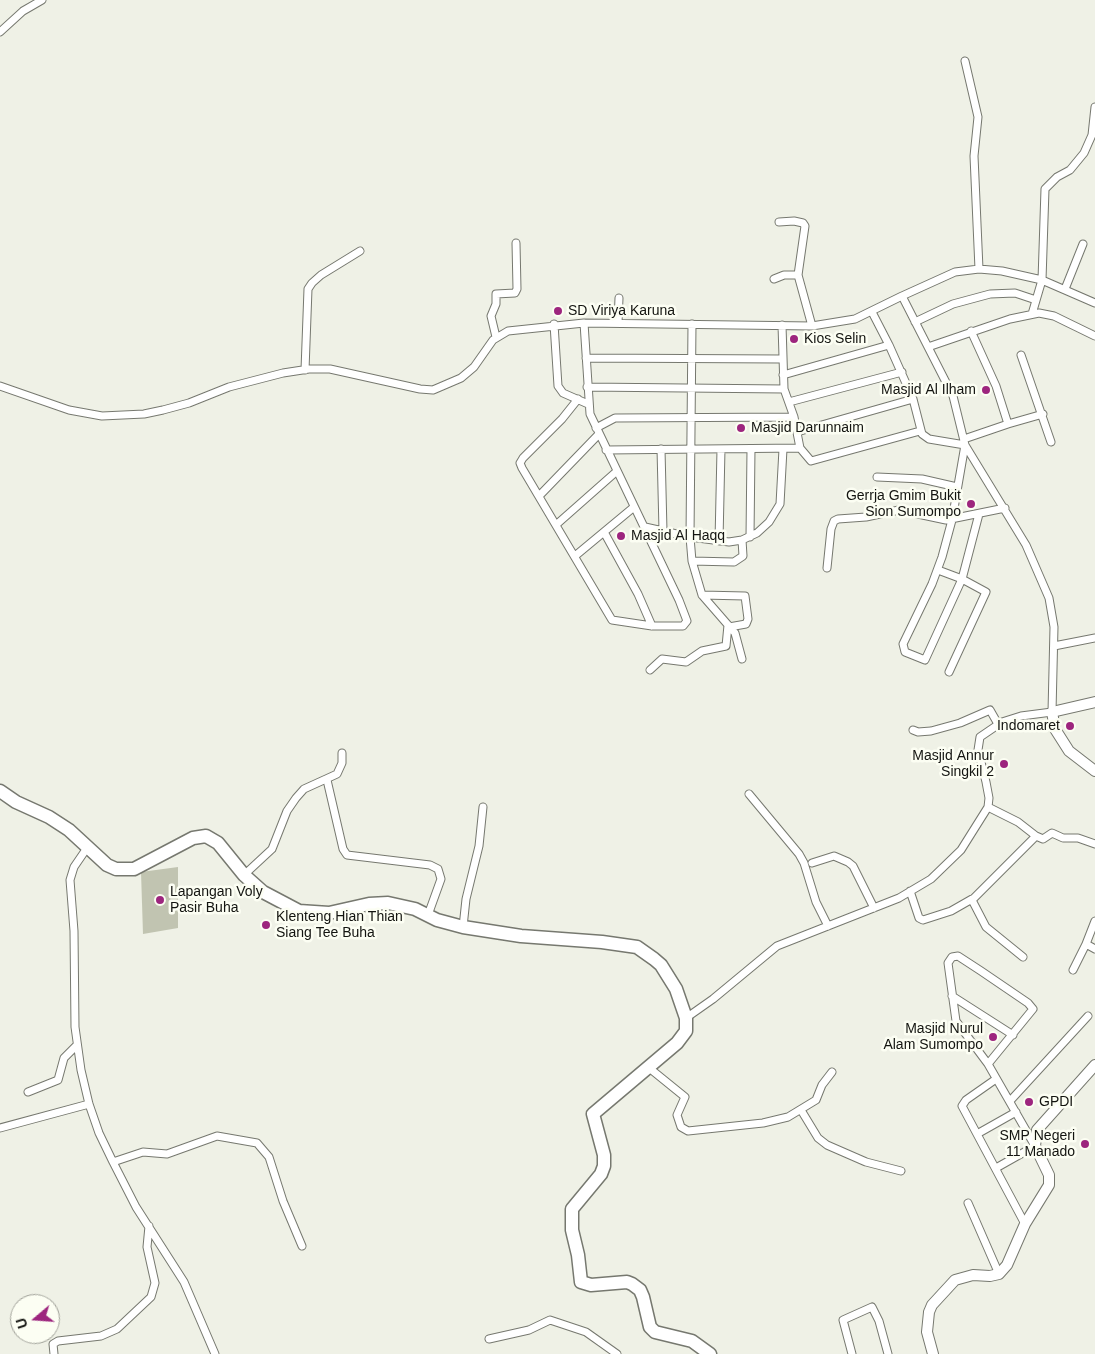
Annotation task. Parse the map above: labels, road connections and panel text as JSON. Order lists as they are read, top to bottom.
{
  "places": [
    "SD Viriya Karuna",
    "Kios Selin",
    "Masjid Al Ilham",
    "Masjid Darunnaim",
    "Gerrja Gmim Bukit Sion Sumompo",
    "Masjid Al Haqq",
    "Indomaret",
    "Masjid Annur Singkil 2",
    "Lapangan Voly Pasir Buha",
    "Klenteng Hian Thian Siang Tee Buha",
    "Masjid Nurul Alam Sumompo",
    "GPDI",
    "SMP Negeri 11 Manado"
  ],
  "north": "left"
}
